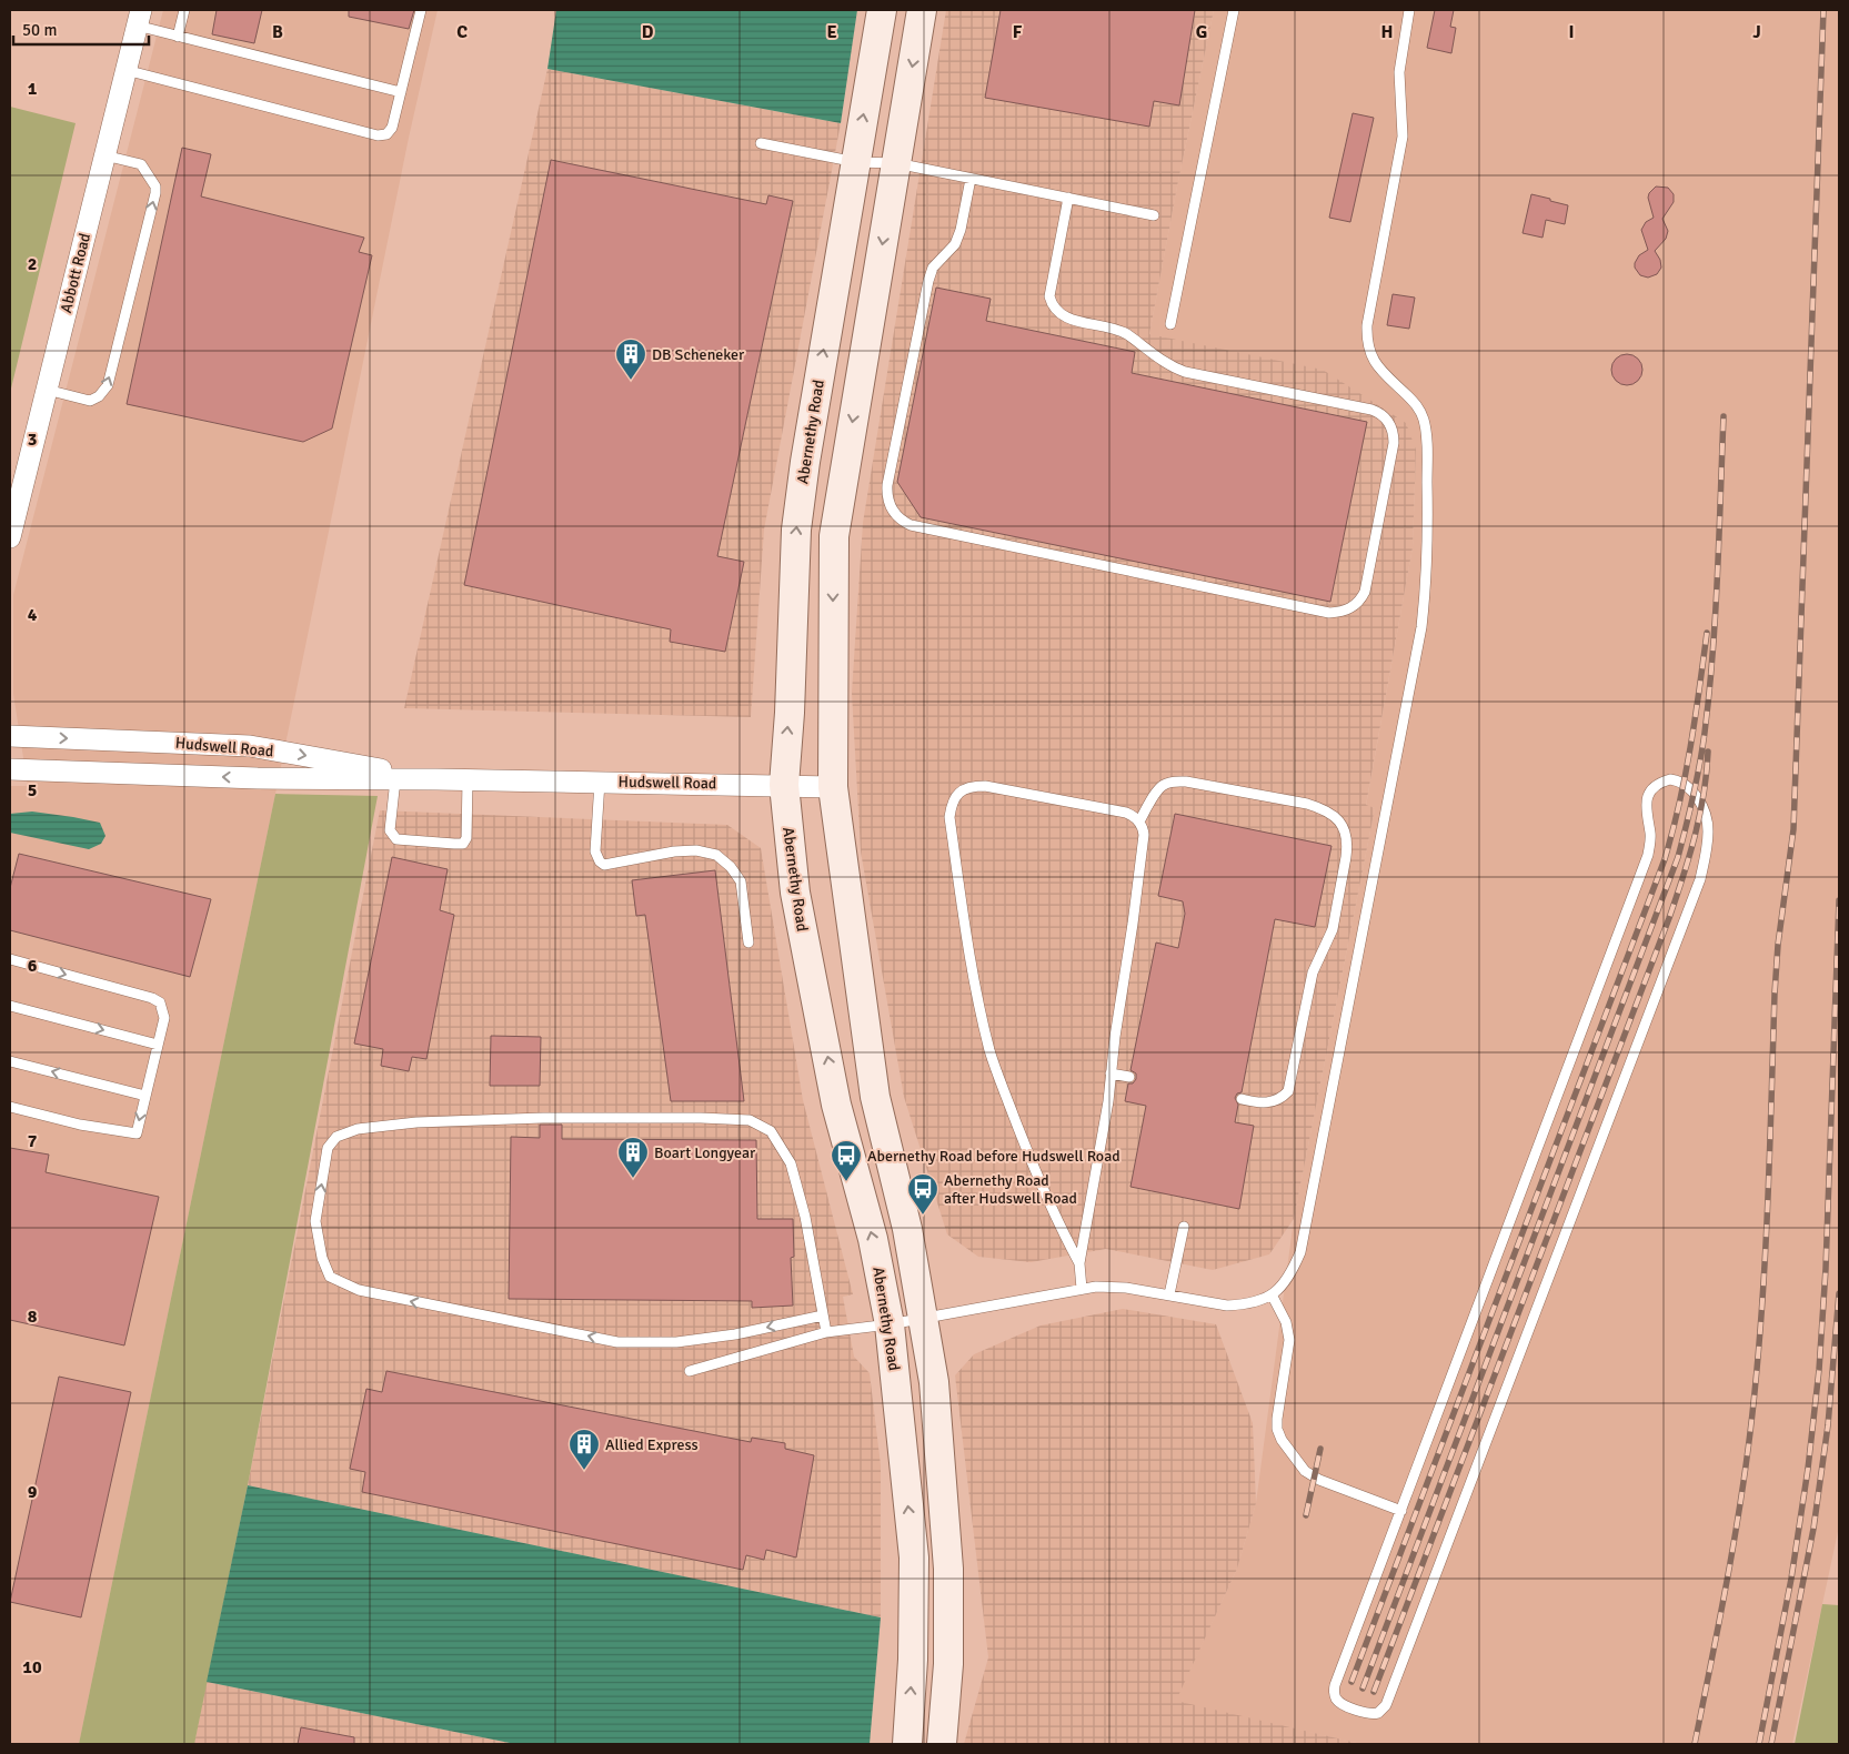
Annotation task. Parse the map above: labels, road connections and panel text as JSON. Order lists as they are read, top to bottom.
{
  "streets": {
    "main road": ["Abernethy Road"],
    "street": ["Abbott Road", "Hudswell Road"]
  },
  "crossings": [
    ["Abernethy Road", "Hudswell Road"]
  ],
  "places": {
    "building": ["DB Scheneker", "Boart Longyear", "Allied Express"],
    "bus stop": ["Abernethy Road before Hudswell Road", "Abernethy Road after Hudswell Road"]
  },
  "scale_bar": "50 m",
  "grid": {
    "columns": [
      "B",
      "C",
      "D",
      "E",
      "F",
      "G",
      "H",
      "I",
      "J"
    ],
    "rows": [
      "1",
      "2",
      "3",
      "4",
      "5",
      "6",
      "7",
      "8",
      "9",
      "10"
    ]
  }
}
